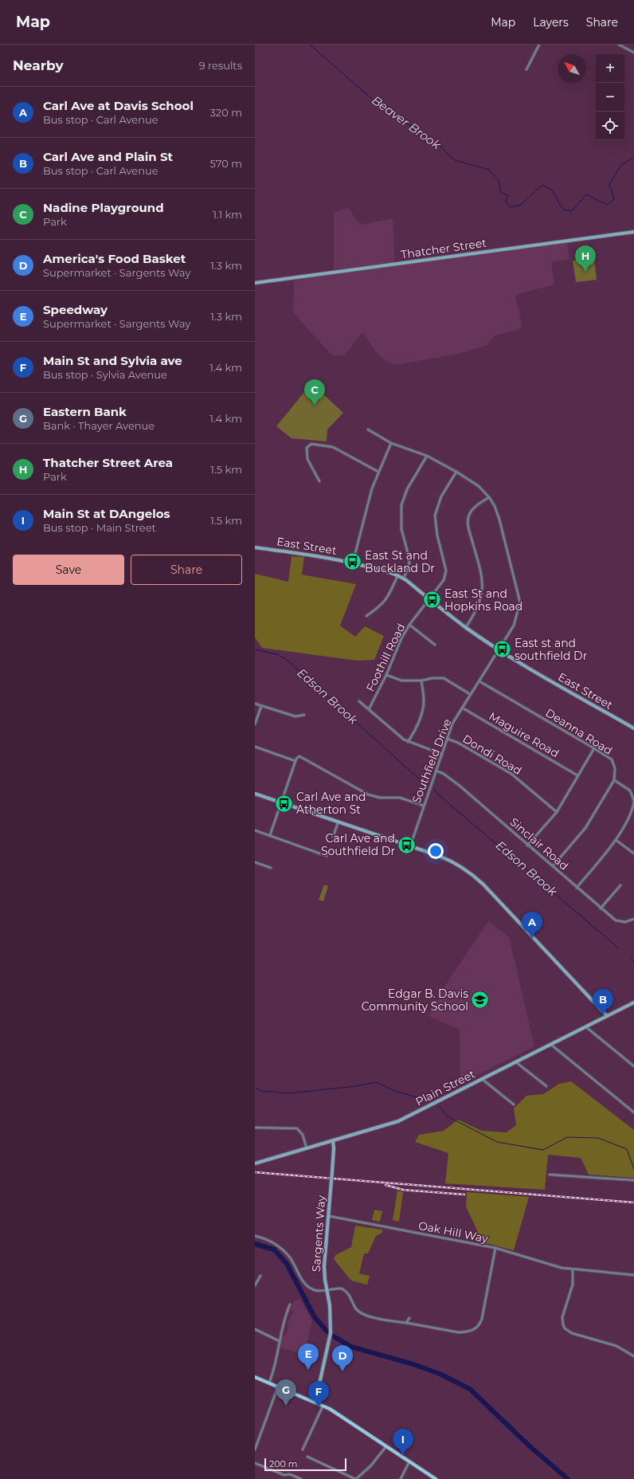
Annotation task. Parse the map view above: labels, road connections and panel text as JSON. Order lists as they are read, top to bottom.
{
  "streets": {
    "street": [
      "Thatcher Street",
      "East Street",
      "Foothill Road",
      "Deanna Road",
      "Maguire Road",
      "Dondi Road",
      "Southfield Drive",
      "Sinclair Road",
      "Plain Street",
      "Oak Hill Way",
      "Sargents Way"
    ]
  },
  "crossings": [
    ["East Street", "Foothill Road"],
    ["East Street", "Southfield Drive"],
    ["Foothill Road", "Southfield Drive"],
    ["Deanna Road", "Southfield Drive"],
    ["Maguire Road", "Southfield Drive"],
    ["Dondi Road", "Southfield Drive"],
    ["Southfield Drive", "Sinclair Road"],
    ["Plain Street", "Sargents Way"],
    ["Oak Hill Way", "Sargents Way"]
  ],
  "water": ["Beaver Brook", "Edson Brook"],
  "places": {
    "bus stop": [
      "East St and Buckland Dr",
      "East St and Hopkins Road",
      "East st and southfield Dr",
      "Carl Ave and Atherton St",
      "Carl Ave and Southfield Dr"
    ],
    "school or university": ["Edgar B. Davis Community School"]
  },
  "scale_bar": "200 m",
  "north": "top left",
  "page": {
    "header": "Map",
    "nav": ["Map", "Layers", "Share"],
    "heading": ["Nearby", "9 results"],
    "map_buttons": ["+", "−"],
    "list": [
      {
        "mark": "A",
        "name": "Carl Ave at Davis School",
        "note": "Bus stop · Carl Avenue",
        "value": "320 m"
      },
      {
        "mark": "B",
        "name": "Carl Ave and Plain St",
        "note": "Bus stop · Carl Avenue",
        "value": "570 m"
      },
      {
        "mark": "C",
        "name": "Nadine Playground",
        "note": "Park",
        "value": "1.1 km"
      },
      {
        "mark": "D",
        "name": "America's Food Basket",
        "note": "Supermarket · Sargents Way",
        "value": "1.3 km"
      },
      {
        "mark": "E",
        "name": "Speedway",
        "note": "Supermarket · Sargents Way",
        "value": "1.3 km"
      },
      {
        "mark": "F",
        "name": "Main St and Sylvia ave",
        "note": "Bus stop · Sylvia Avenue",
        "value": "1.4 km"
      },
      {
        "mark": "G",
        "name": "Eastern Bank",
        "note": "Bank · Thayer Avenue",
        "value": "1.4 km"
      },
      {
        "mark": "H",
        "name": "Thatcher Street Area",
        "note": "Park",
        "value": "1.5 km"
      },
      {
        "mark": "I",
        "name": "Main St at DAngelos",
        "note": "Bus stop · Main Street",
        "value": "1.5 km"
      }
    ],
    "pins": [
      "H",
      "C",
      "A",
      "B",
      "E",
      "D",
      "G",
      "F",
      "I"
    ],
    "buttons": ["Save", "Share"],
    "scale": "200 m"
  }
}
